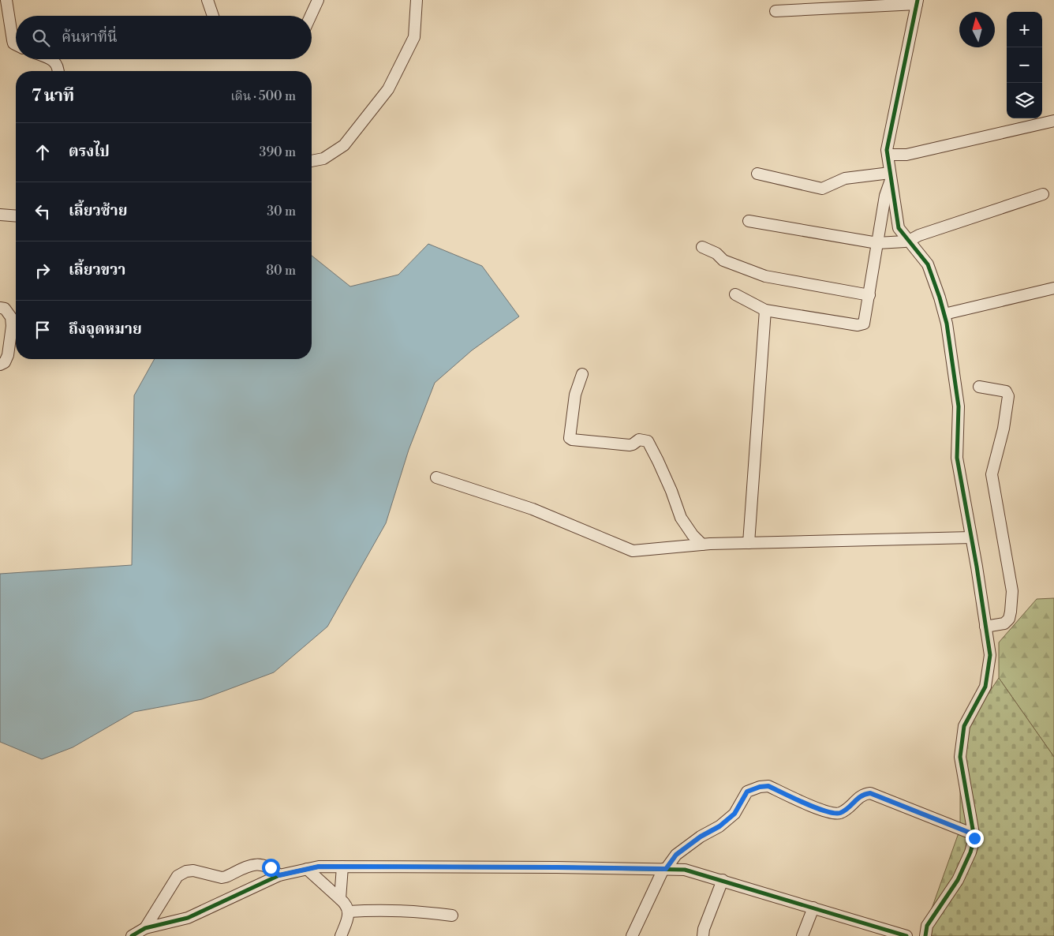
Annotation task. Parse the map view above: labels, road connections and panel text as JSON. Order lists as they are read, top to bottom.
{
  "north": "top",
  "page": {
    "map_buttons": ["+", "−"],
    "search": "ค้นหาที่นี่",
    "heading": ["7 นาที", "เดิน · 500 m"],
    "list": [
      ["ตรงไป", "390 m"],
      ["เลี้ยวซ้าย", "30 m"],
      ["เลี้ยวขวา", "80 m"],
      "ถึงจุดหมาย"
    ]
  }
}
